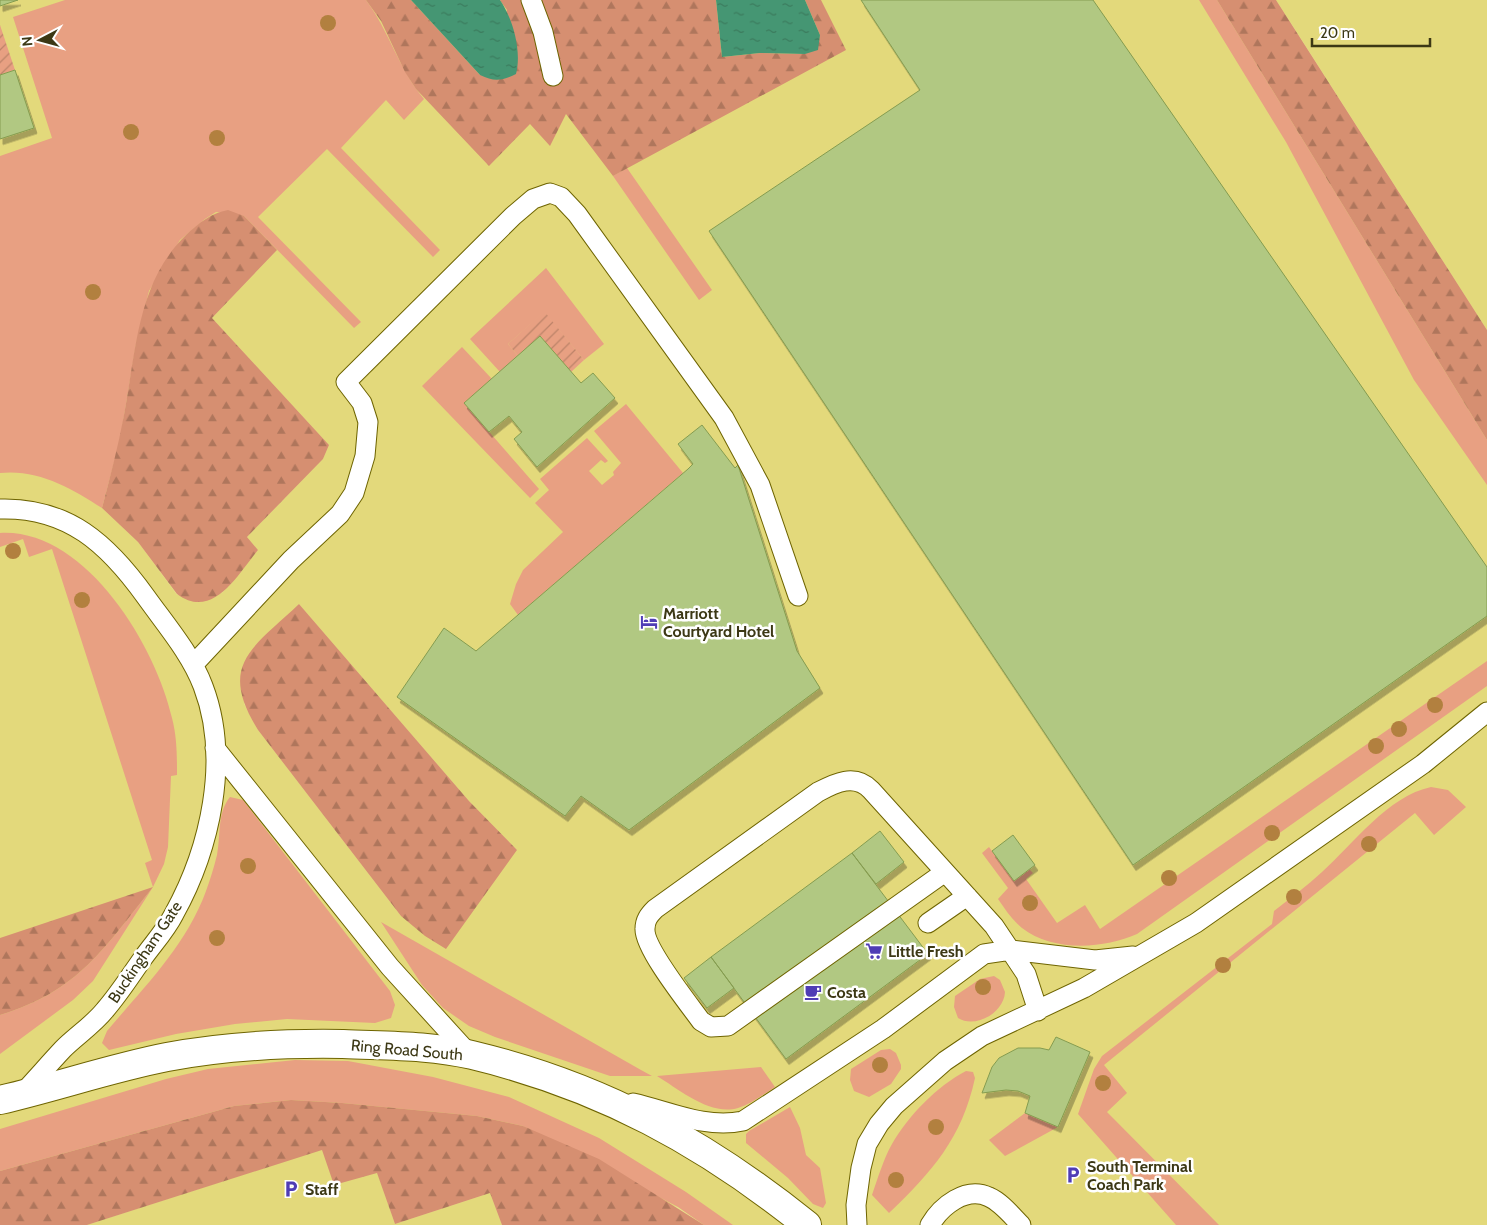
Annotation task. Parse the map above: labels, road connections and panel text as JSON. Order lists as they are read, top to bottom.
{
  "streets": {
    "street": ["Ring Road South"],
    "lane": ["Buckingham Gate"]
  },
  "crossings": [
    ["Buckingham Gate", "Ring Road South"]
  ],
  "places": {
    "hotel": ["Marriott Courtyard Hotel"],
    "supermarket": ["Little Fresh"],
    "cafe": ["Costa"],
    "parking": ["South Terminal Coach Park", "Staff"]
  },
  "scale_bar": "20 m",
  "north": "left"
}
